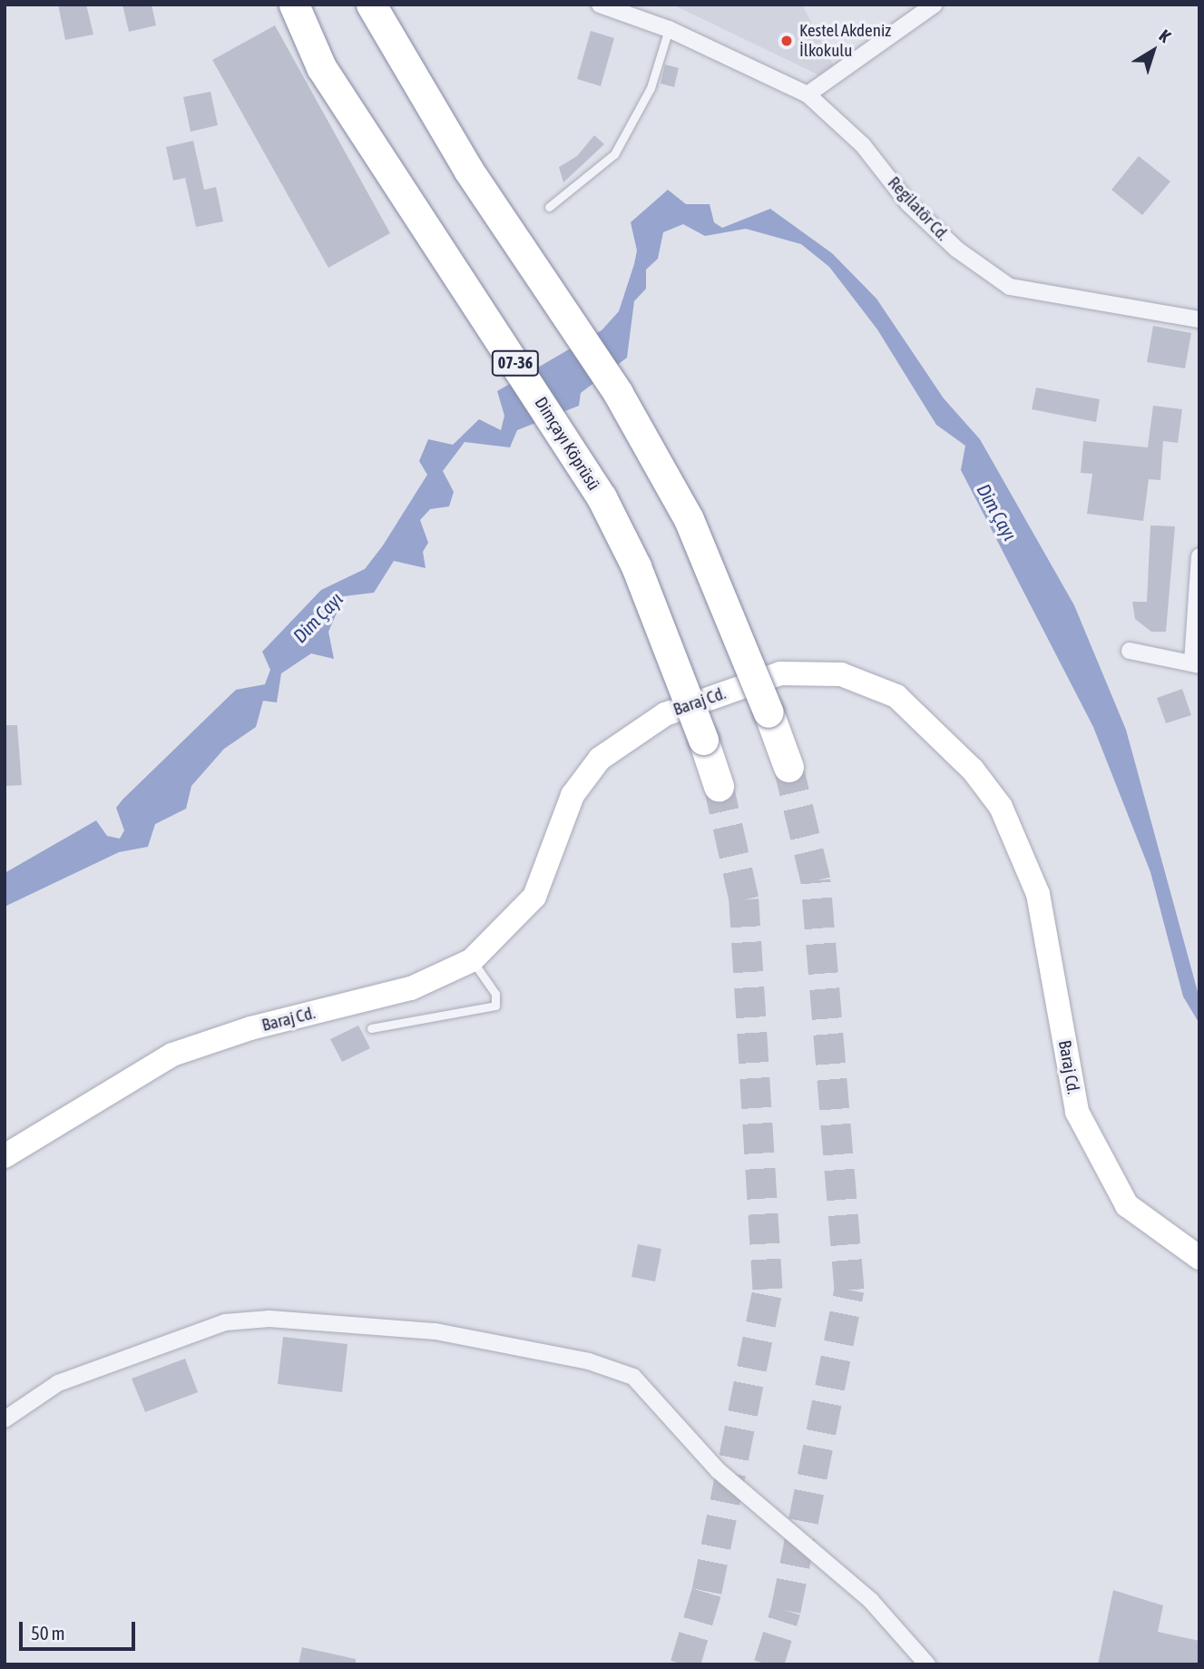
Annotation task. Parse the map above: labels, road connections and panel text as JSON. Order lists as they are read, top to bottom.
{
  "streets": {
    "highway": ["07-36", "Dimçayı Köprüsü"],
    "street": ["Regilatör Cd.", "Baraj Cd."]
  },
  "water": ["Dim Çayı"],
  "places": ["Kestel Akdeniz İlkokulu"],
  "scale_bar": "50 m",
  "north": "top right"
}
